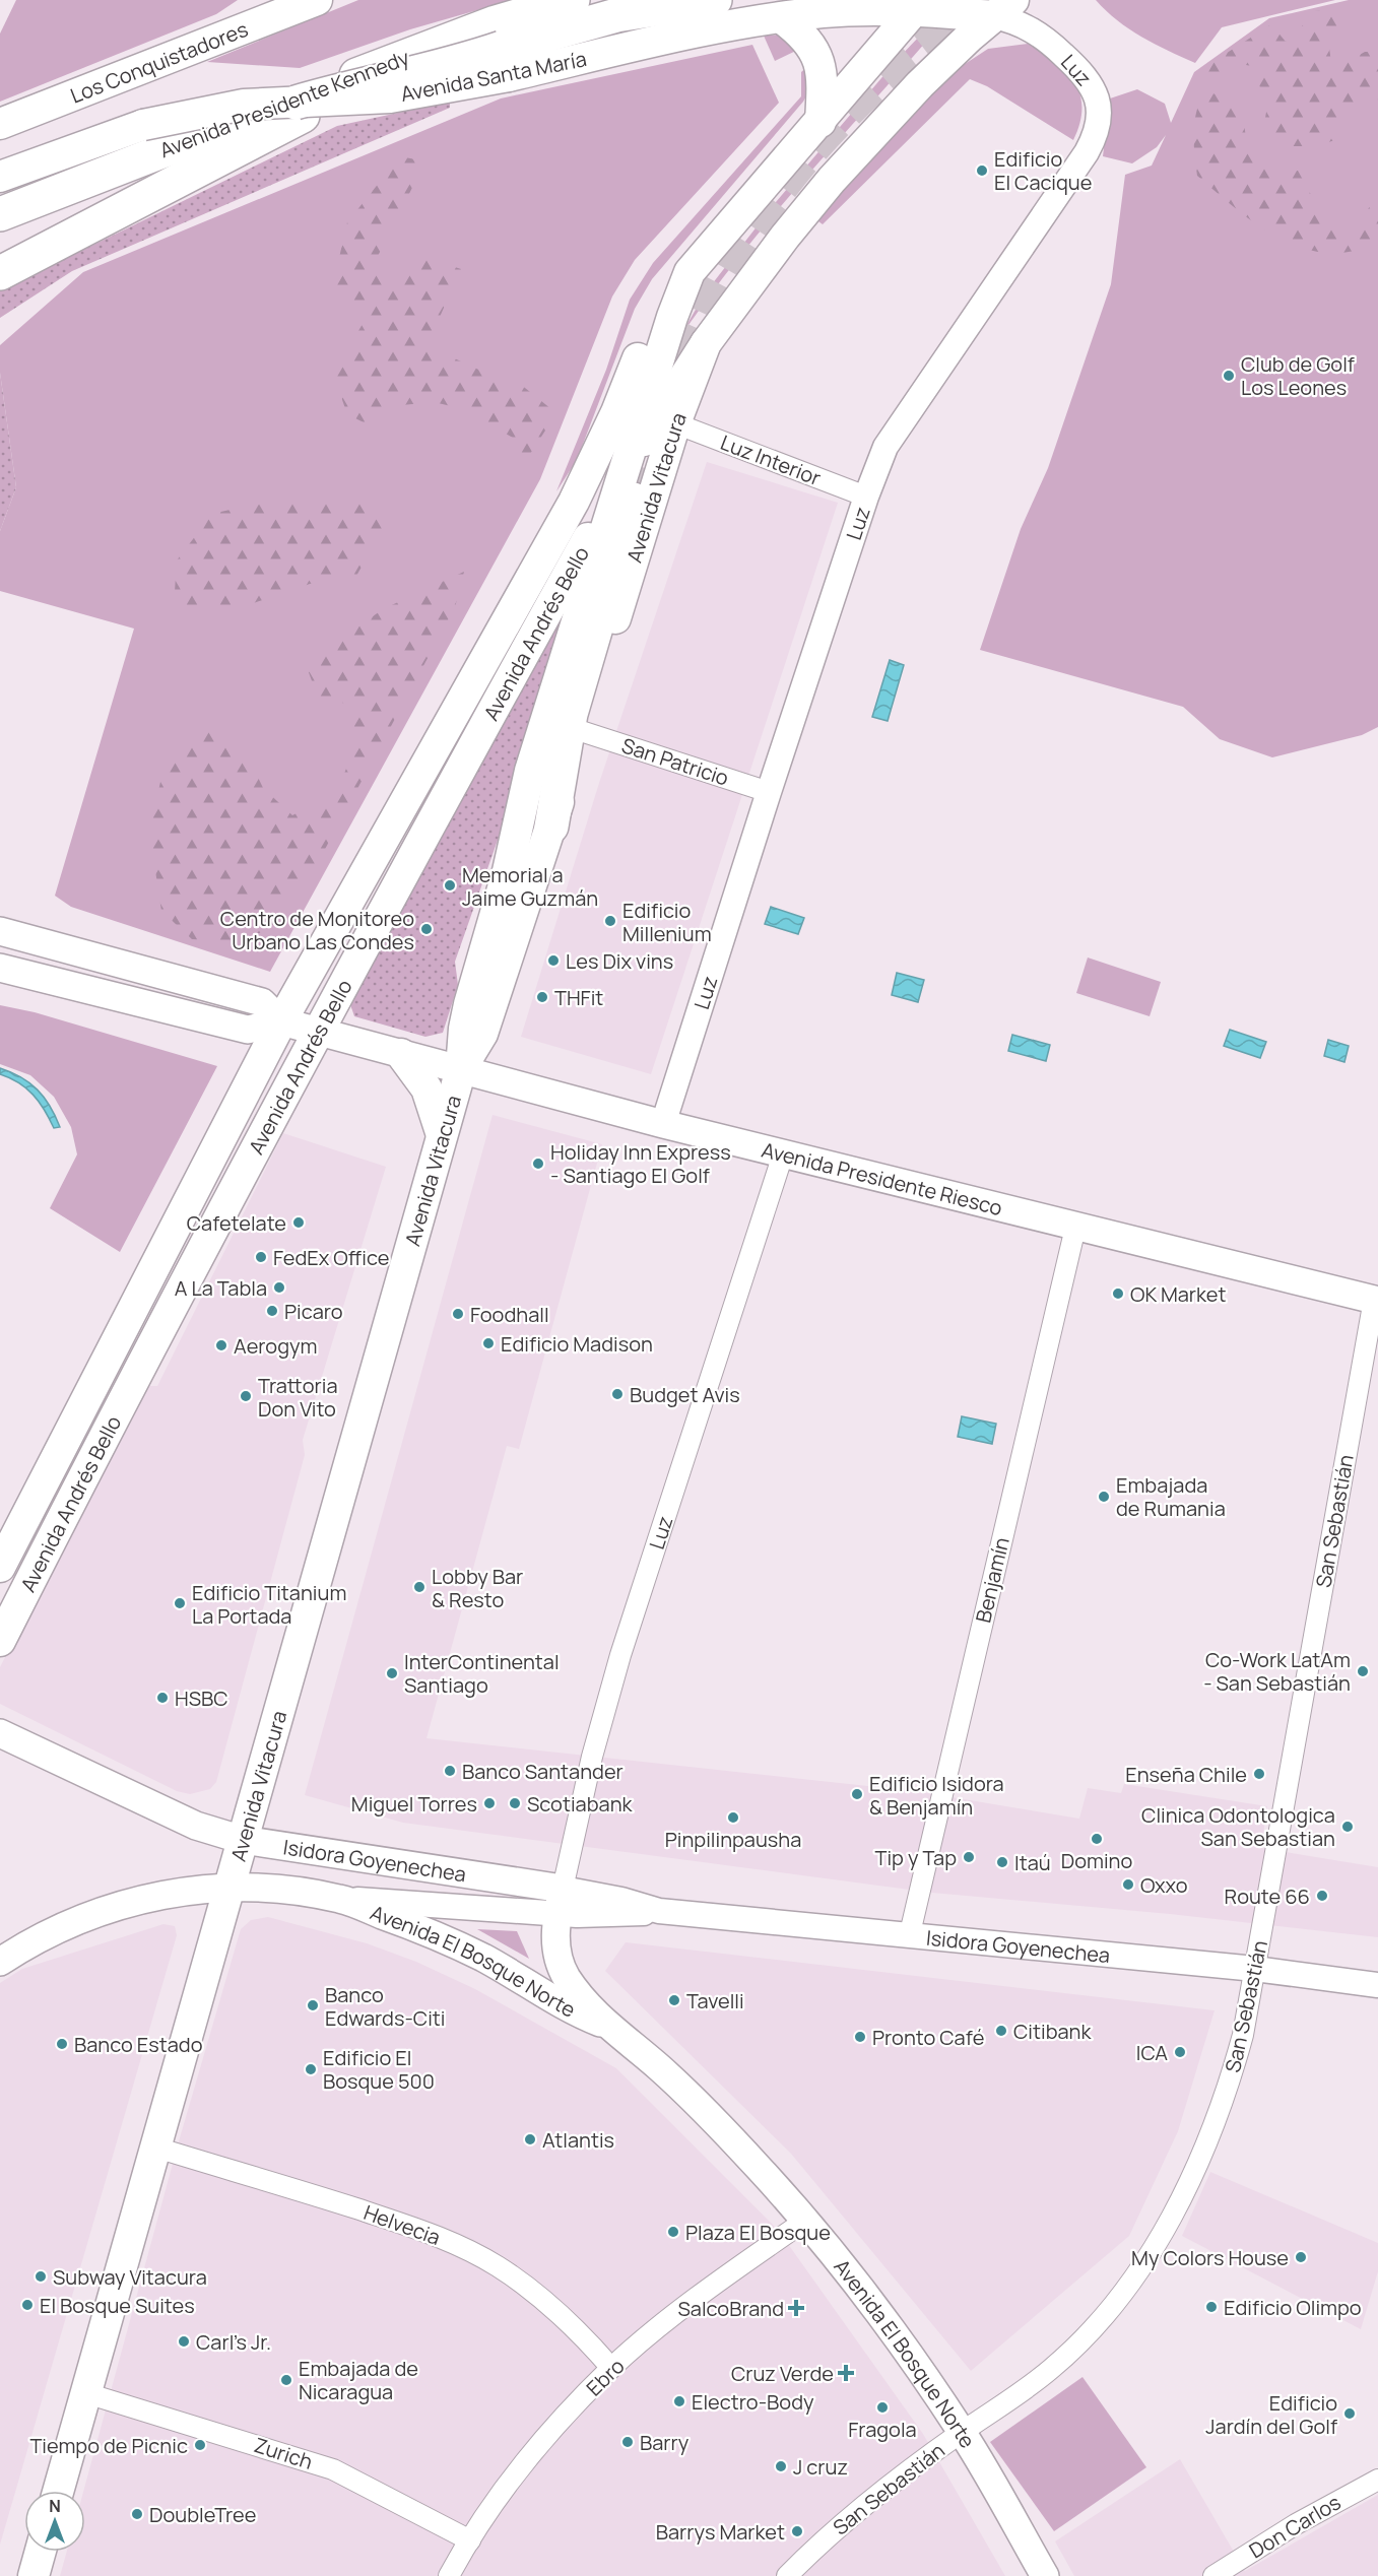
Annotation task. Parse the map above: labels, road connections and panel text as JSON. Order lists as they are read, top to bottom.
{
  "streets": {
    "highway": ["Avenida Presidente Kennedy"],
    "main road": [
      "Los Conquistadores",
      "Avenida Santa María",
      "Avenida Vitacura",
      "Avenida Andrés Bello",
      "Avenida Presidente Riesco",
      "Isidora Goyenechea",
      "Avenida El Bosque Norte"
    ],
    "street": [
      "Luz",
      "Luz Interior",
      "San Patricio",
      "San Sebastián",
      "Benjamín",
      "Helvecia",
      "Ebro",
      "Zurich",
      "Don Carlos"
    ]
  },
  "crossings": [
    ["Luz", "Avenida Santa María"],
    ["Luz", "Luz Interior"],
    ["Luz", "Avenida Vitacura"],
    ["Luz", "San Patricio"],
    ["Luz", "Avenida Presidente Riesco"],
    ["Luz", "Isidora Goyenechea"],
    ["Luz", "Avenida El Bosque Norte"],
    ["Avenida Santa María", "Avenida Vitacura"],
    ["Luz Interior", "Avenida Vitacura"],
    ["Avenida Vitacura", "Avenida Andrés Bello"],
    ["Avenida Vitacura", "San Patricio"],
    ["Avenida Vitacura", "Avenida Presidente Riesco"],
    ["Avenida Vitacura", "Isidora Goyenechea"],
    ["Avenida Vitacura", "Helvecia"],
    ["Avenida Vitacura", "Zurich"],
    ["Avenida Andrés Bello", "Avenida Presidente Riesco"],
    ["Avenida Presidente Riesco", "San Sebastián"],
    ["Avenida Presidente Riesco", "Benjamín"],
    ["San Sebastián", "Isidora Goyenechea"],
    ["San Sebastián", "Avenida El Bosque Norte"],
    ["Benjamín", "Isidora Goyenechea"],
    ["Isidora Goyenechea", "Avenida El Bosque Norte"],
    ["Avenida El Bosque Norte", "Ebro"],
    ["Helvecia", "Ebro"],
    ["Ebro", "Zurich"]
  ],
  "places": {
    "other": [
      "Edificio El Cacique",
      "Club de Golf Los Leones",
      "Memorial a Jaime Guzmán",
      "Edificio Millenium",
      "Centro de Monitoreo Urbano Las Condes",
      "Les Dix vins",
      "THFit",
      "Holiday Inn Express - Santiago El Golf",
      "Cafetelate",
      "FedEx Office",
      "A La Tabla",
      "OK Market",
      "Picaro",
      "Foodhall",
      "Edificio Madison",
      "Aerogym",
      "Budget Avis",
      "Trattoria Don Vito",
      "Embajada de Rumania",
      "Lobby Bar & Resto",
      "Edificio Titanium La Portada",
      "Co-Work LatAm - San Sebastián",
      "InterContinental Santiago",
      "HSBC",
      "Banco Santander",
      "Enseña Chile",
      "Edificio Isidora & Benjamín",
      "Miguel Torres",
      "Scotiabank",
      "Pinpilinpausha",
      "Clinica Odontologica San Sebastian",
      "Domino",
      "Tip y Tap",
      "Itaú",
      "Oxxo",
      "Route 66",
      "Tavelli",
      "Banco Edwards-Citi",
      "Citibank",
      "Pronto Café",
      "Banco Estado",
      "ICA",
      "Edificio El Bosque 500",
      "Atlantis",
      "Plaza El Bosque",
      "My Colors House",
      "Subway Vitacura",
      "El Bosque Suites",
      "Edificio Olimpo",
      "Carl's Jr.",
      "Embajada de Nicaragua",
      "Electro-Body",
      "Fragola",
      "Edificio Jardín del Golf",
      "Barry",
      "Tiempo de Picnic",
      "J cruz",
      "DoubleTree",
      "Barrys Market"
    ],
    "health": ["SalcoBrand", "Cruz Verde"]
  },
  "north": "top"
}
